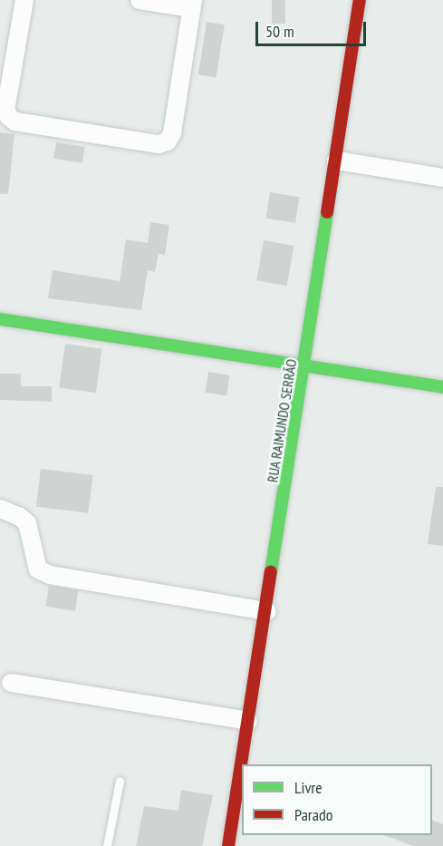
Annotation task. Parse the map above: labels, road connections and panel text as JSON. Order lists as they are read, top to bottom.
{
  "streets": {
    "street": ["RUA RAIMUNDO SERRÃO"]
  },
  "legend": ["Livre", "Parado"],
  "scale_bar": "50 m"
}
